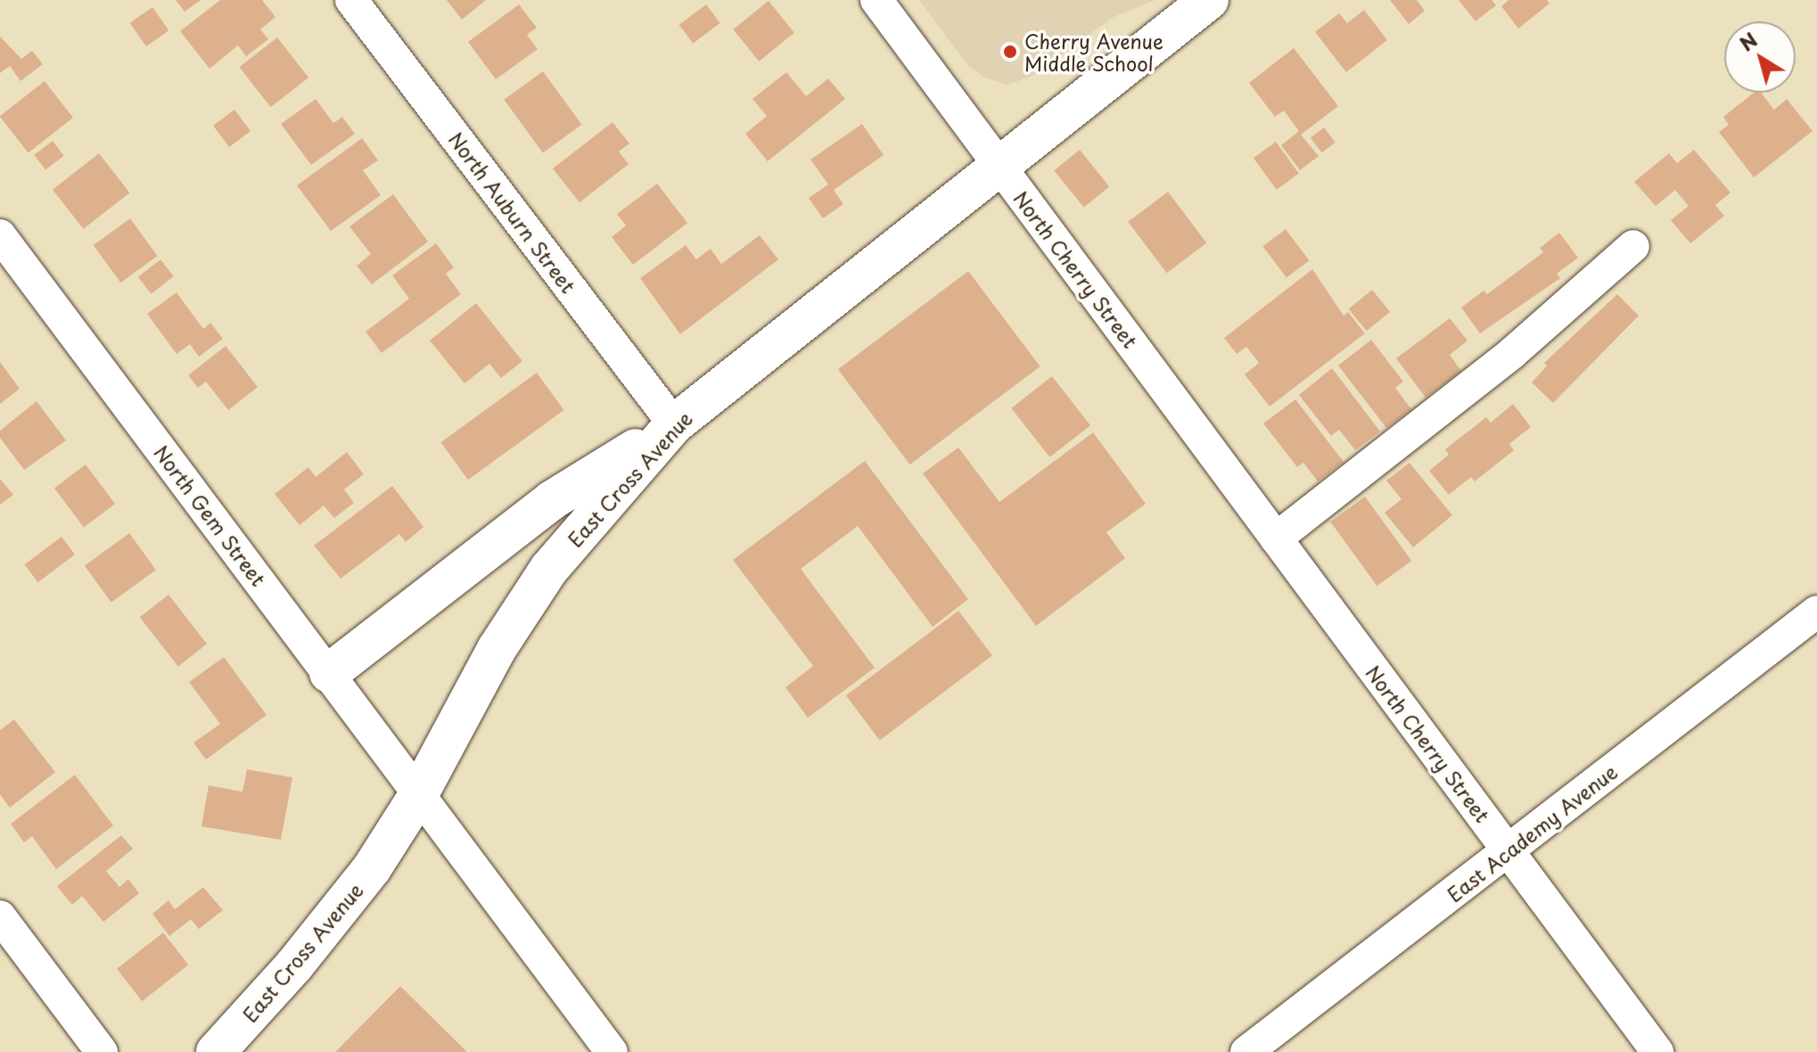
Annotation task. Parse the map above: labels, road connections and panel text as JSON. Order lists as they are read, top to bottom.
{
  "streets": {
    "street": [
      "North Auburn Street",
      "North Cherry Street",
      "East Cross Avenue",
      "North Gem Street",
      "East Academy Avenue"
    ]
  },
  "crossings": [
    ["North Auburn Street", "East Cross Avenue"],
    ["North Cherry Street", "East Cross Avenue"],
    ["North Cherry Street", "East Academy Avenue"],
    ["East Cross Avenue", "North Gem Street"]
  ],
  "places": ["Cherry Avenue Middle School"],
  "north": "top left"
}
